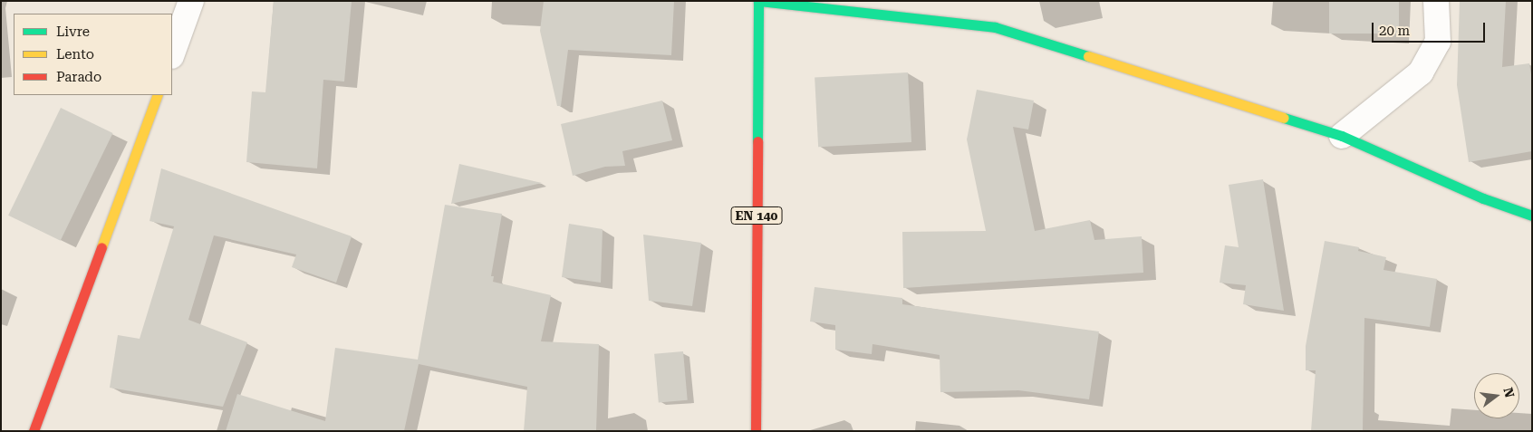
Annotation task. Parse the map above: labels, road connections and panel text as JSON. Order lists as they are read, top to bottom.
{
  "streets": {
    "street": ["EN 140"]
  },
  "legend": ["Livre", "Lento", "Parado"],
  "scale_bar": "20 m",
  "north": "right"
}
